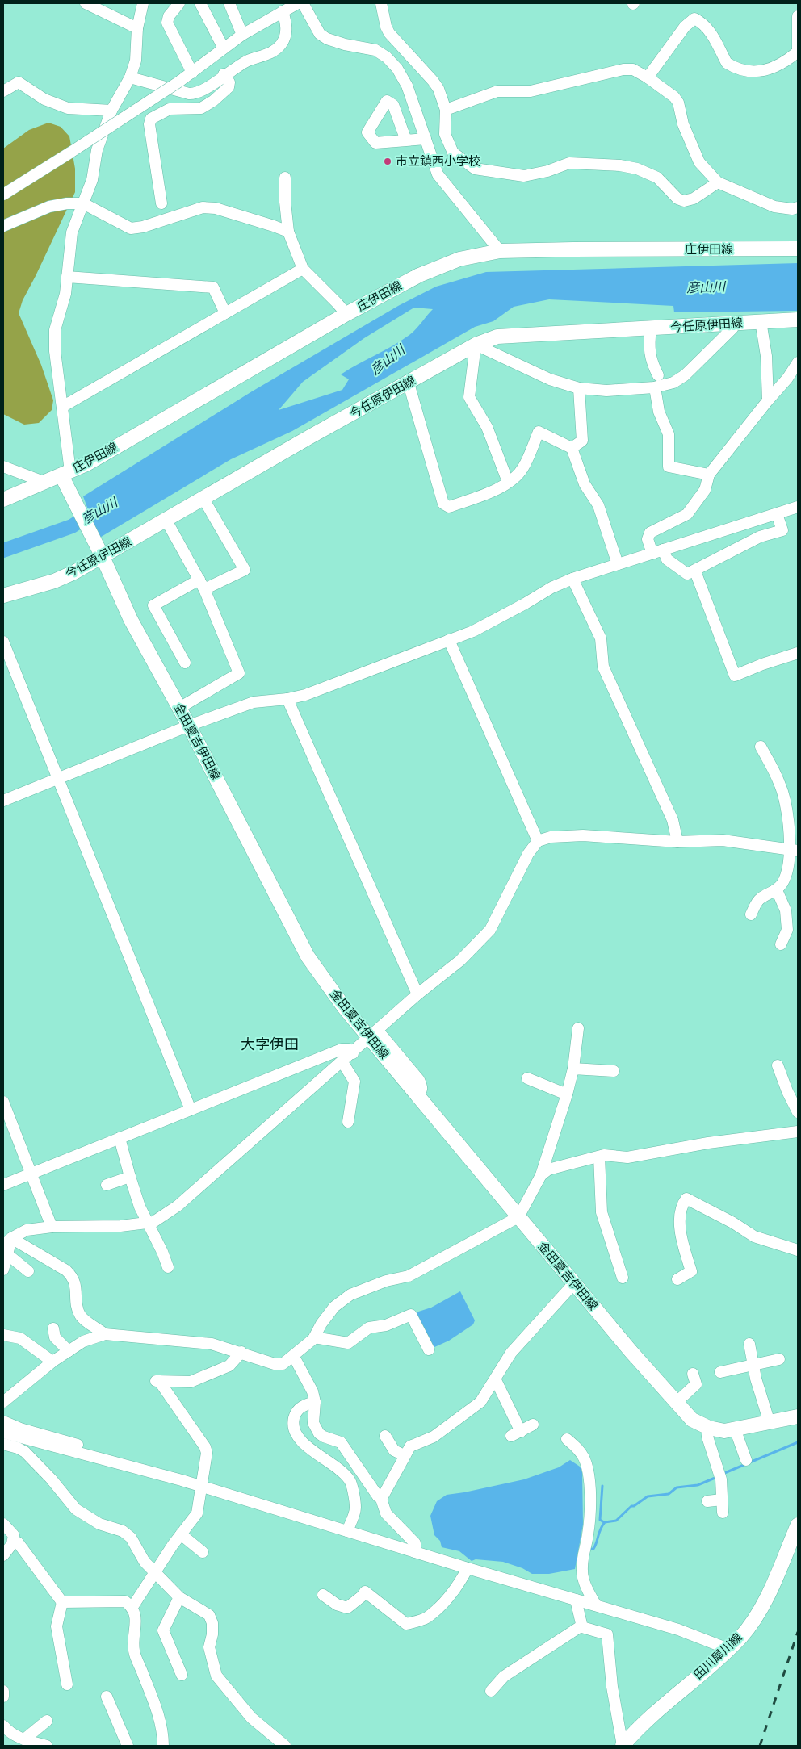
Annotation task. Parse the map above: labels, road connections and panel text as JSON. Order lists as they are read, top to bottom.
{
  "streets": {
    "main road": [
      "庄伊田線",
      "今任原伊田線",
      "金田夏吉伊田線",
      "田川犀川線"
    ]
  },
  "crossings": [
    ["庄伊田線", "金田夏吉伊田線"],
    ["今任原伊田線", "金田夏吉伊田線"]
  ],
  "districts": ["大字伊田"],
  "water": ["彦山川"],
  "places": ["市立鎮西小学校"]
}
